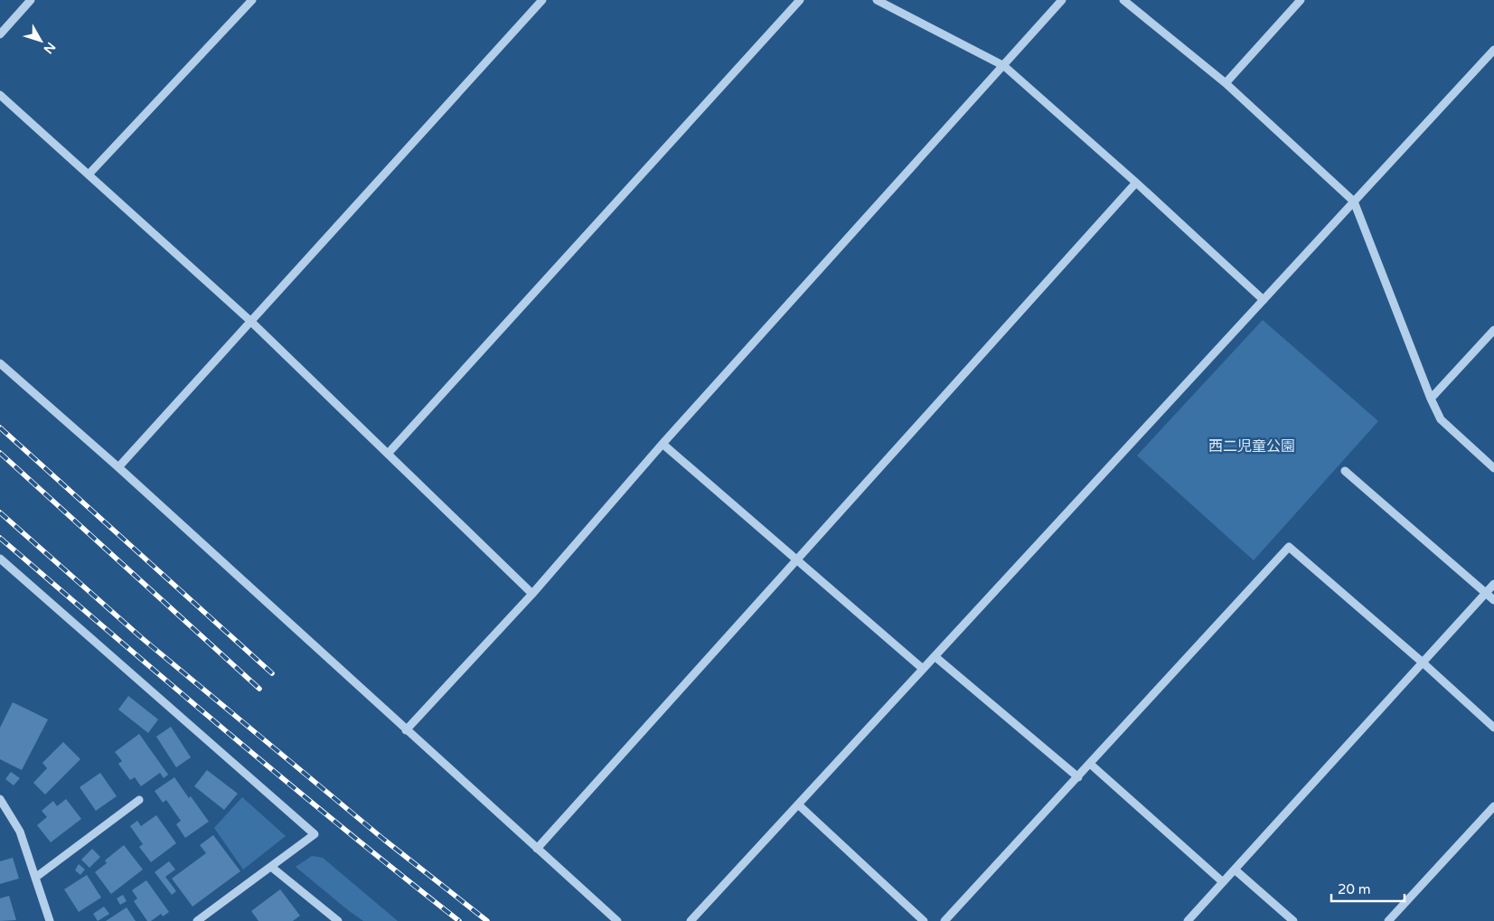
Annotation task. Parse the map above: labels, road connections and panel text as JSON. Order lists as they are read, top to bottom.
{
  "parks": ["西二児童公園"],
  "scale_bar": "20 m",
  "north": "bottom right"
}
